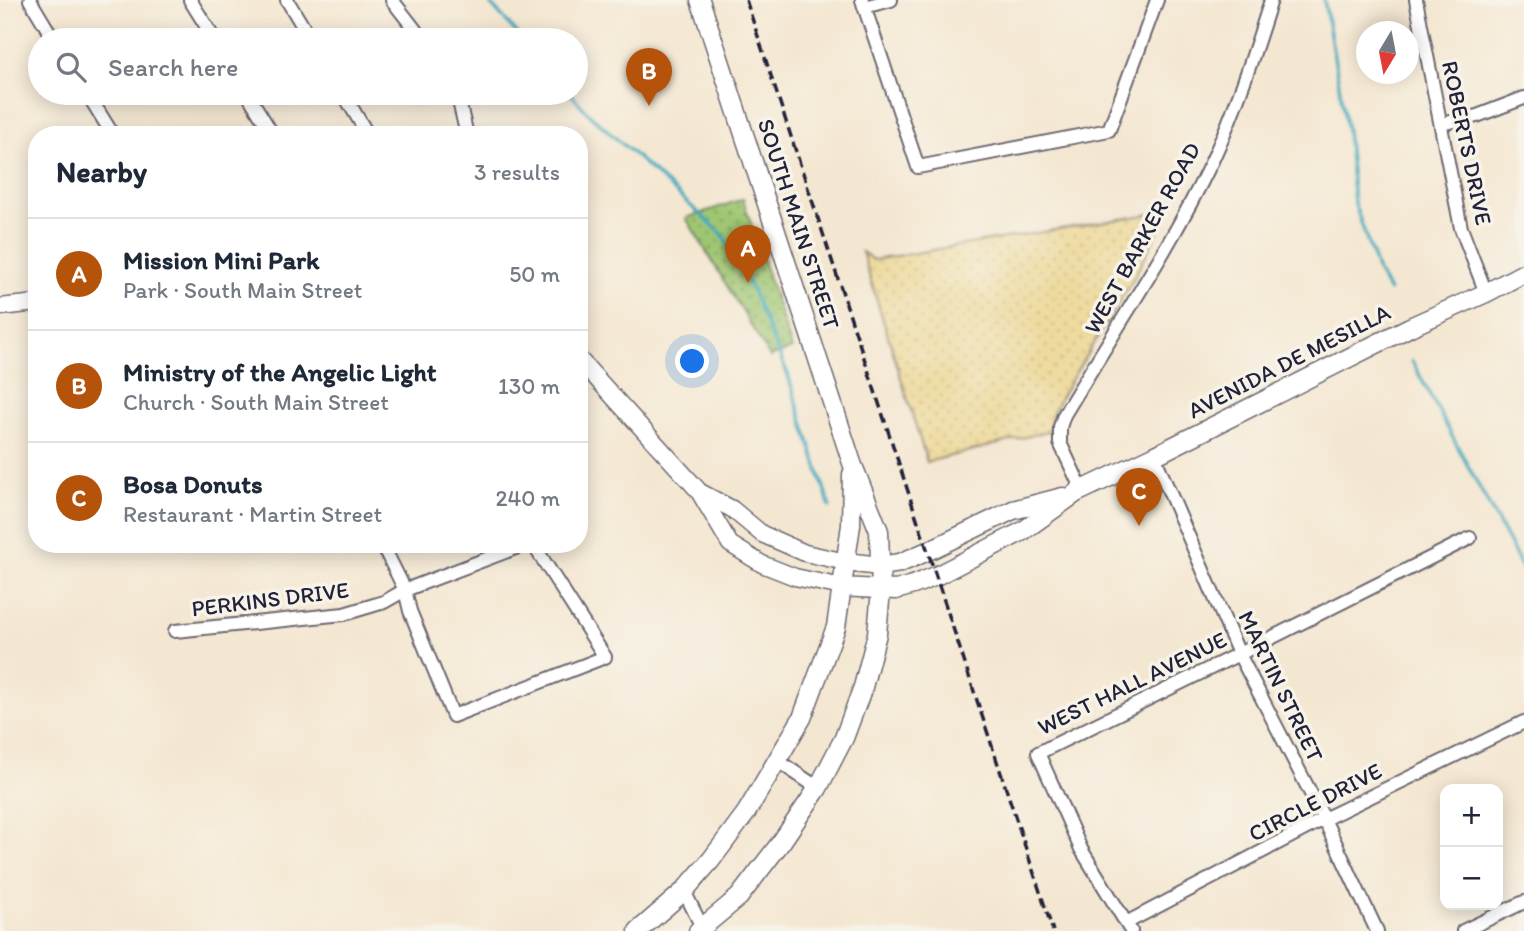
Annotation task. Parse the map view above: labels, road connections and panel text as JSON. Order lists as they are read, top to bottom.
{
  "streets": {
    "main road": ["SOUTH MAIN STREET", "AVENIDA DE MESILLA"],
    "street": [
      "ROBERTS DRIVE",
      "WEST BARKER ROAD",
      "PERKINS DRIVE",
      "WEST HALL AVENUE",
      "MARTIN STREET",
      "CIRCLE DRIVE"
    ]
  },
  "crossings": [
    ["ROBERTS DRIVE", "AVENIDA DE MESILLA"],
    ["SOUTH MAIN STREET", "AVENIDA DE MESILLA"],
    ["WEST BARKER ROAD", "AVENIDA DE MESILLA"],
    ["AVENIDA DE MESILLA", "MARTIN STREET"],
    ["WEST HALL AVENUE", "MARTIN STREET"],
    ["WEST HALL AVENUE", "CIRCLE DRIVE"],
    ["MARTIN STREET", "CIRCLE DRIVE"]
  ],
  "north": "bottom",
  "page": {
    "search": "Search here",
    "pins": ["B", "A", "C"],
    "heading": ["Nearby", "3 results"],
    "list": [
      {
        "mark": "A",
        "name": "Mission Mini Park",
        "note": "Park · South Main Street",
        "value": "50 m"
      },
      {
        "mark": "B",
        "name": "Ministry of the Angelic Light",
        "note": "Church · South Main Street",
        "value": "130 m"
      },
      {
        "mark": "C",
        "name": "Bosa Donuts",
        "note": "Restaurant · Martin Street",
        "value": "240 m"
      }
    ],
    "map_buttons": ["+", "−"]
  }
}
